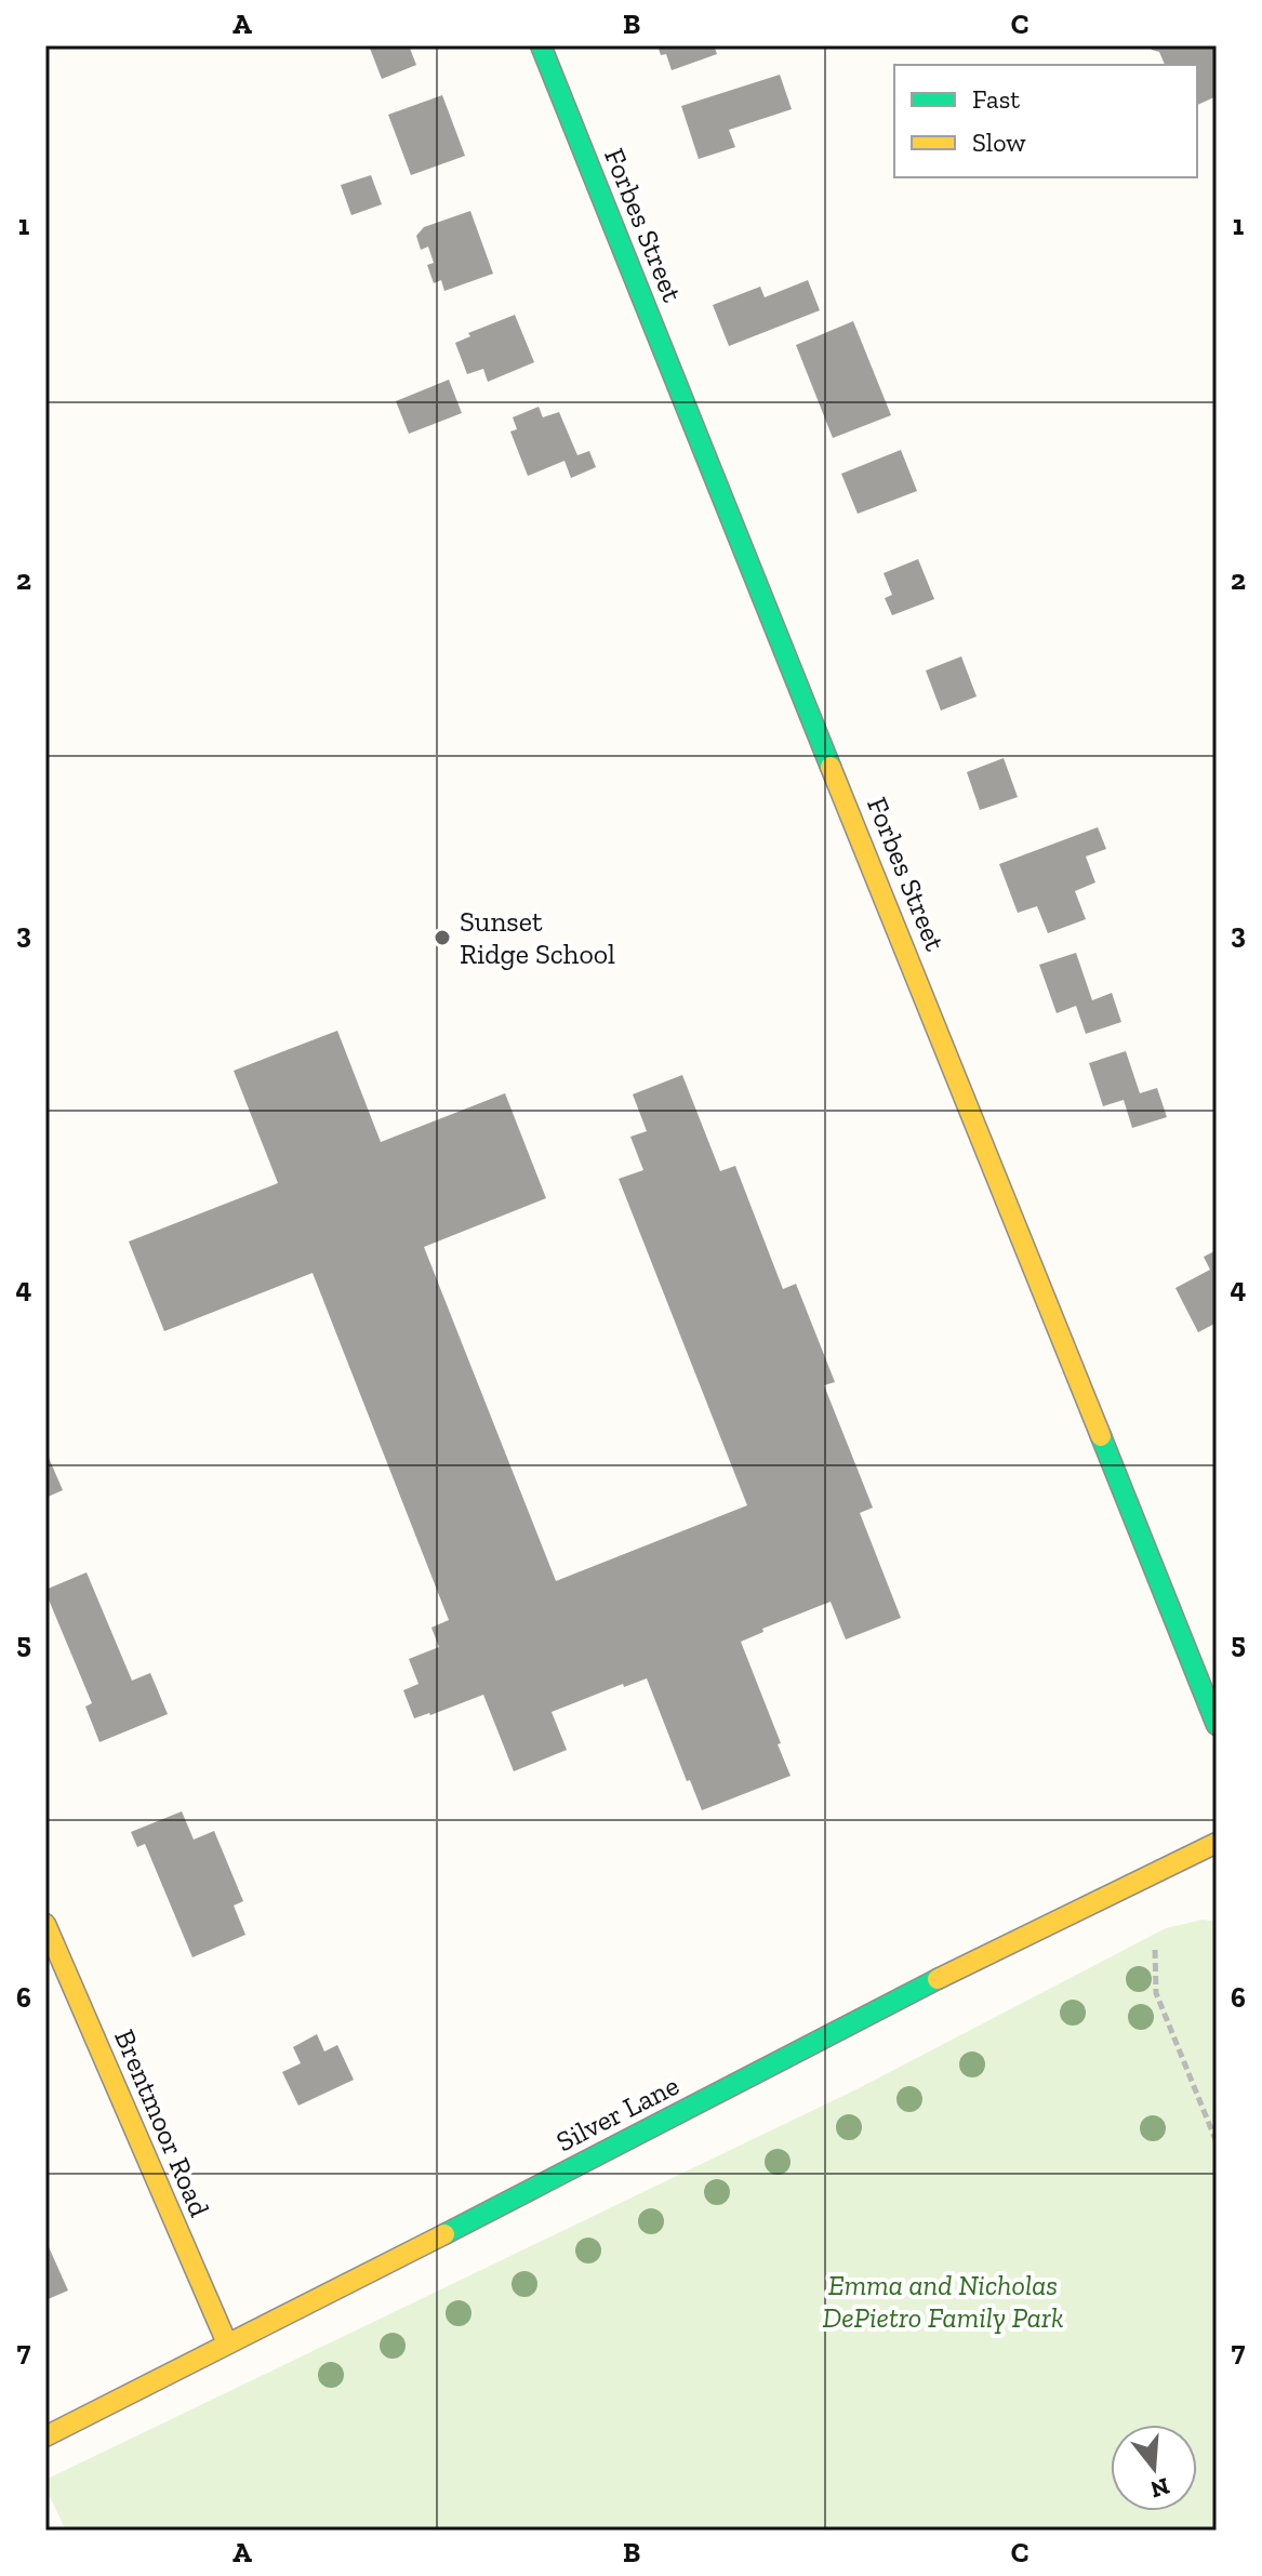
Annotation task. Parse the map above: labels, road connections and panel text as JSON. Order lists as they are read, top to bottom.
{
  "streets": {
    "main road": ["Forbes Street", "Silver Lane", "Brentmoor Road"]
  },
  "crossings": [
    ["Silver Lane", "Brentmoor Road"]
  ],
  "parks": ["Emma and Nicholas DePietro Family Park"],
  "places": ["Sunset Ridge School"],
  "legend": ["Fast", "Slow"],
  "north": "bottom",
  "grid": {
    "columns": ["A", "B", "C"],
    "rows": [
      "1",
      "2",
      "3",
      "4",
      "5",
      "6",
      "7"
    ]
  }
}
